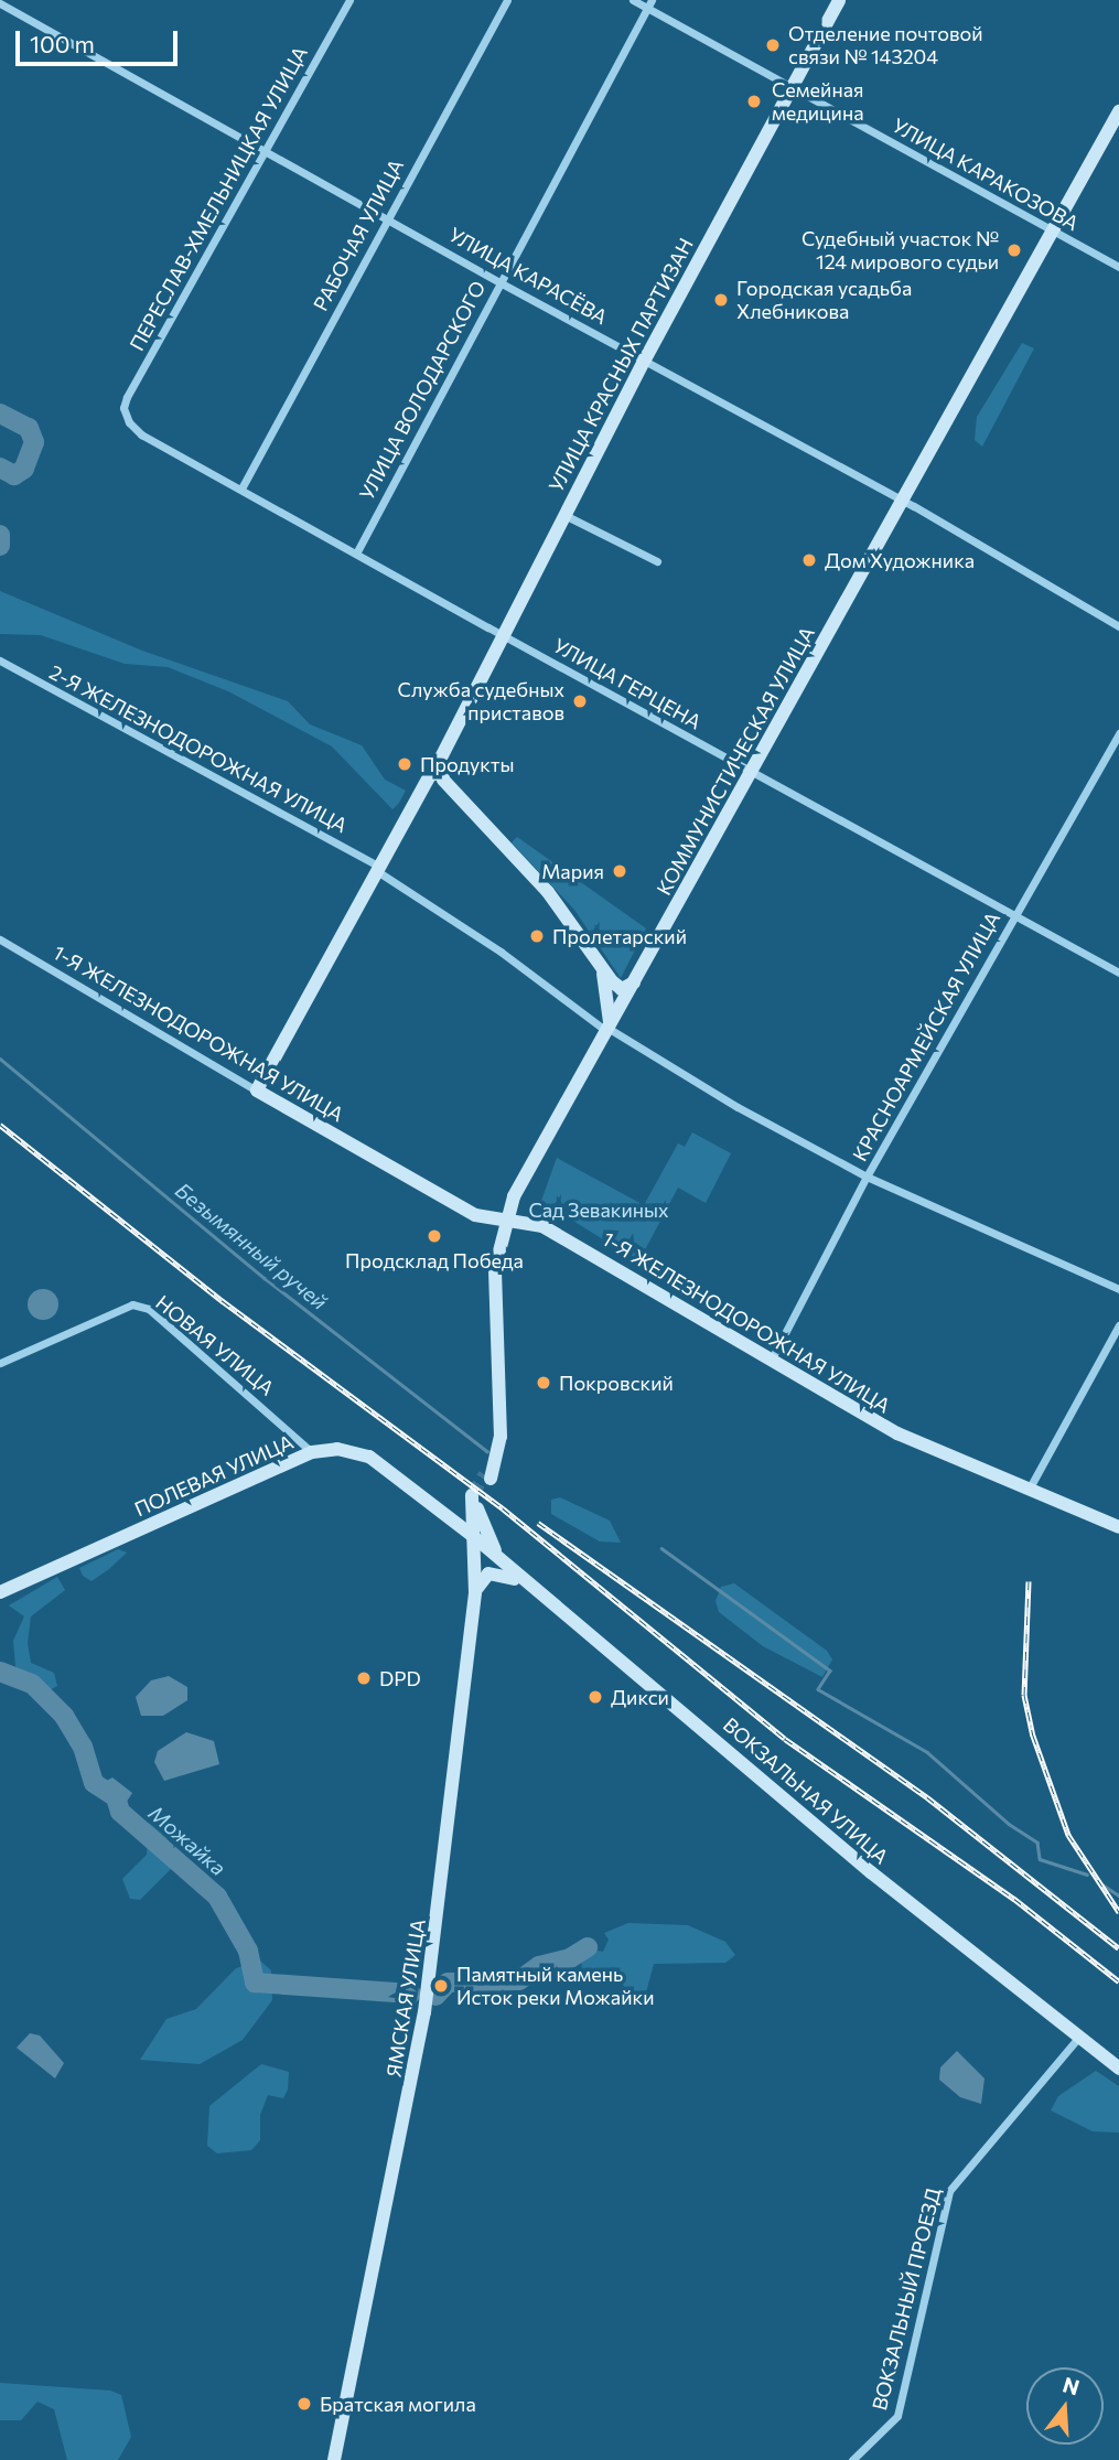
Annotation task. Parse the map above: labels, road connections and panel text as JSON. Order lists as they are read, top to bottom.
{
  "streets": {
    "main road": [
      "УЛИЦА КРАСНЫХ ПАРТИЗАН",
      "КОММУНИСТИЧЕСКАЯ УЛИЦА",
      "1-Я ЖЕЛЕЗНОДОРОЖНАЯ УЛИЦА",
      "ПОЛЕВАЯ УЛИЦА",
      "ВОКЗАЛЬНАЯ УЛИЦА",
      "ЯМСКАЯ УЛИЦА"
    ],
    "street": [
      "УЛИЦА КАРАКОЗОВА",
      "ПЕРЕСЛАВ-ХМЕЛЬНИЦКАЯ УЛИЦА",
      "РАБОЧАЯ УЛИЦА",
      "УЛИЦА КАРАСЁВА",
      "УЛИЦА ВОЛОДАРСКОГО",
      "УЛИЦА ГЕРЦЕНА",
      "2-Я ЖЕЛЕЗНОДОРОЖНАЯ УЛИЦА",
      "КРАСНОАРМЕЙСКАЯ УЛИЦА",
      "НОВАЯ УЛИЦА",
      "ВОКЗАЛЬНЫЙ ПРОЕЗД"
    ]
  },
  "crossings": [
    ["УЛИЦА КАРАКОЗОВА", "УЛИЦА КРАСНЫХ ПАРТИЗАН"],
    ["УЛИЦА КАРАКОЗОВА", "УЛИЦА ВОЛОДАРСКОГО"],
    ["УЛИЦА КАРАКОЗОВА", "КОММУНИСТИЧЕСКАЯ УЛИЦА"],
    ["ПЕРЕСЛАВ-ХМЕЛЬНИЦКАЯ УЛИЦА", "УЛИЦА КАРАСЁВА"],
    ["ПЕРЕСЛАВ-ХМЕЛЬНИЦКАЯ УЛИЦА", "УЛИЦА ГЕРЦЕНА"],
    ["РАБОЧАЯ УЛИЦА", "УЛИЦА КАРАСЁВА"],
    ["РАБОЧАЯ УЛИЦА", "УЛИЦА ГЕРЦЕНА"],
    ["УЛИЦА КАРАСЁВА", "УЛИЦА КРАСНЫХ ПАРТИЗАН"],
    ["УЛИЦА КАРАСЁВА", "УЛИЦА ВОЛОДАРСКОГО"],
    ["УЛИЦА КАРАСЁВА", "КОММУНИСТИЧЕСКАЯ УЛИЦА"],
    ["УЛИЦА КРАСНЫХ ПАРТИЗАН", "УЛИЦА ГЕРЦЕНА"],
    ["УЛИЦА ВОЛОДАРСКОГО", "УЛИЦА ГЕРЦЕНА"],
    ["УЛИЦА ГЕРЦЕНА", "КОММУНИСТИЧЕСКАЯ УЛИЦА"],
    ["УЛИЦА ГЕРЦЕНА", "КРАСНОАРМЕЙСКАЯ УЛИЦА"],
    ["2-Я ЖЕЛЕЗНОДОРОЖНАЯ УЛИЦА", "КОММУНИСТИЧЕСКАЯ УЛИЦА"],
    ["2-Я ЖЕЛЕЗНОДОРОЖНАЯ УЛИЦА", "КРАСНОАРМЕЙСКАЯ УЛИЦА"],
    ["КОММУНИСТИЧЕСКАЯ УЛИЦА", "1-Я ЖЕЛЕЗНОДОРОЖНАЯ УЛИЦА"],
    ["1-Я ЖЕЛЕЗНОДОРОЖНАЯ УЛИЦА", "КРАСНОАРМЕЙСКАЯ УЛИЦА"],
    ["НОВАЯ УЛИЦА", "ПОЛЕВАЯ УЛИЦА"],
    ["ПОЛЕВАЯ УЛИЦА", "ВОКЗАЛЬНАЯ УЛИЦА"],
    ["ПОЛЕВАЯ УЛИЦА", "ЯМСКАЯ УЛИЦА"],
    ["ВОКЗАЛЬНАЯ УЛИЦА", "ЯМСКАЯ УЛИЦА"],
    ["ВОКЗАЛЬНАЯ УЛИЦА", "ВОКЗАЛЬНЫЙ ПРОЕЗД"]
  ],
  "water": ["Безымянный ручей", "Можайка"],
  "parks": ["Сад Зевакиных"],
  "places": [
    "Отделение почтовой связи № 143204",
    "Семейная медицина",
    "Судебный участок № 124 мирового судьи",
    "Городская усадьба Хлебникова",
    "Дом Художника",
    "Служба судебных приставов",
    "Продукты",
    "Мария",
    "Пролетарский",
    "Продсклад Победа",
    "Покровский",
    "DPD",
    "Дикси",
    "Памятный камень Исток реки Можайки",
    "Братская могила"
  ],
  "scale_bar": "100 m",
  "north": "top"
}
